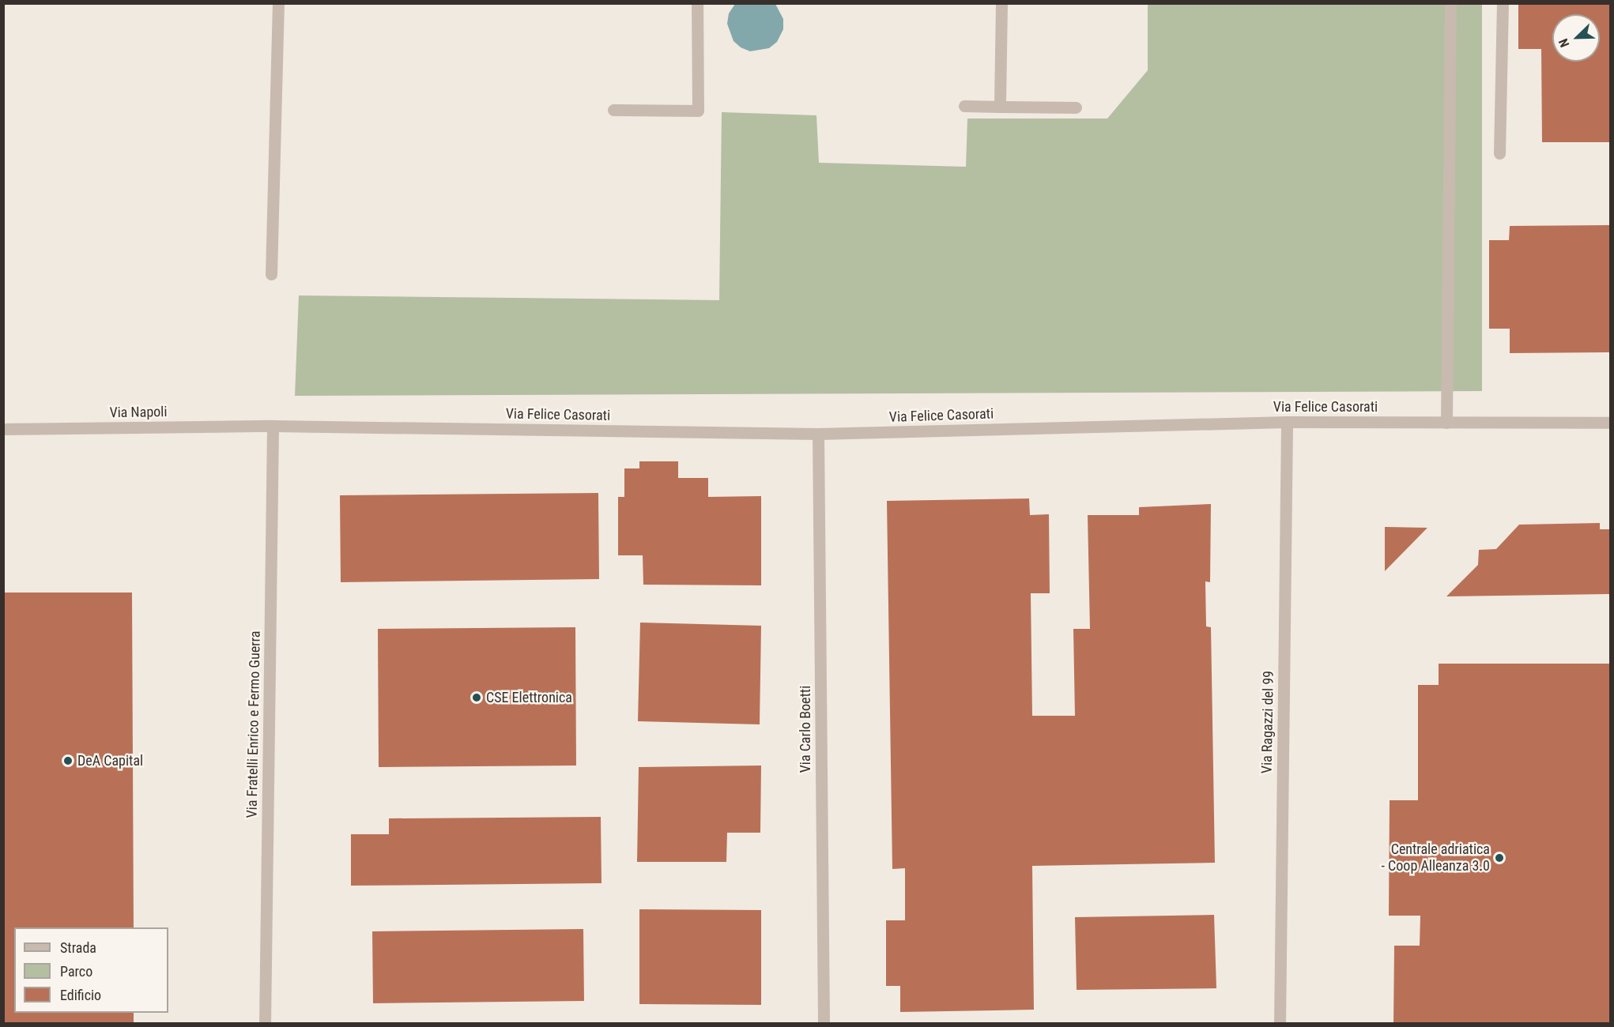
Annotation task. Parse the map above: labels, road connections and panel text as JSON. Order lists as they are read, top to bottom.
{
  "streets": {
    "street": [
      "Via Felice Casorati",
      "Via Napoli",
      "Via Ragazzi del 99",
      "Via Fratelli Enrico e Fermo Guerra",
      "Via Carlo Boetti"
    ]
  },
  "crossings": [
    ["Via Felice Casorati", "Via Napoli"],
    ["Via Felice Casorati", "Via Ragazzi del 99"],
    ["Via Felice Casorati", "Via Fratelli Enrico e Fermo Guerra"],
    ["Via Felice Casorati", "Via Carlo Boetti"],
    ["Via Napoli", "Via Fratelli Enrico e Fermo Guerra"]
  ],
  "places": ["CSE Elettronica", "DeA Capital", "Centrale adriatica - Coop Alleanza 3.0"],
  "legend": ["Strada", "Parco", "Edificio"],
  "north": "bottom left"
}
